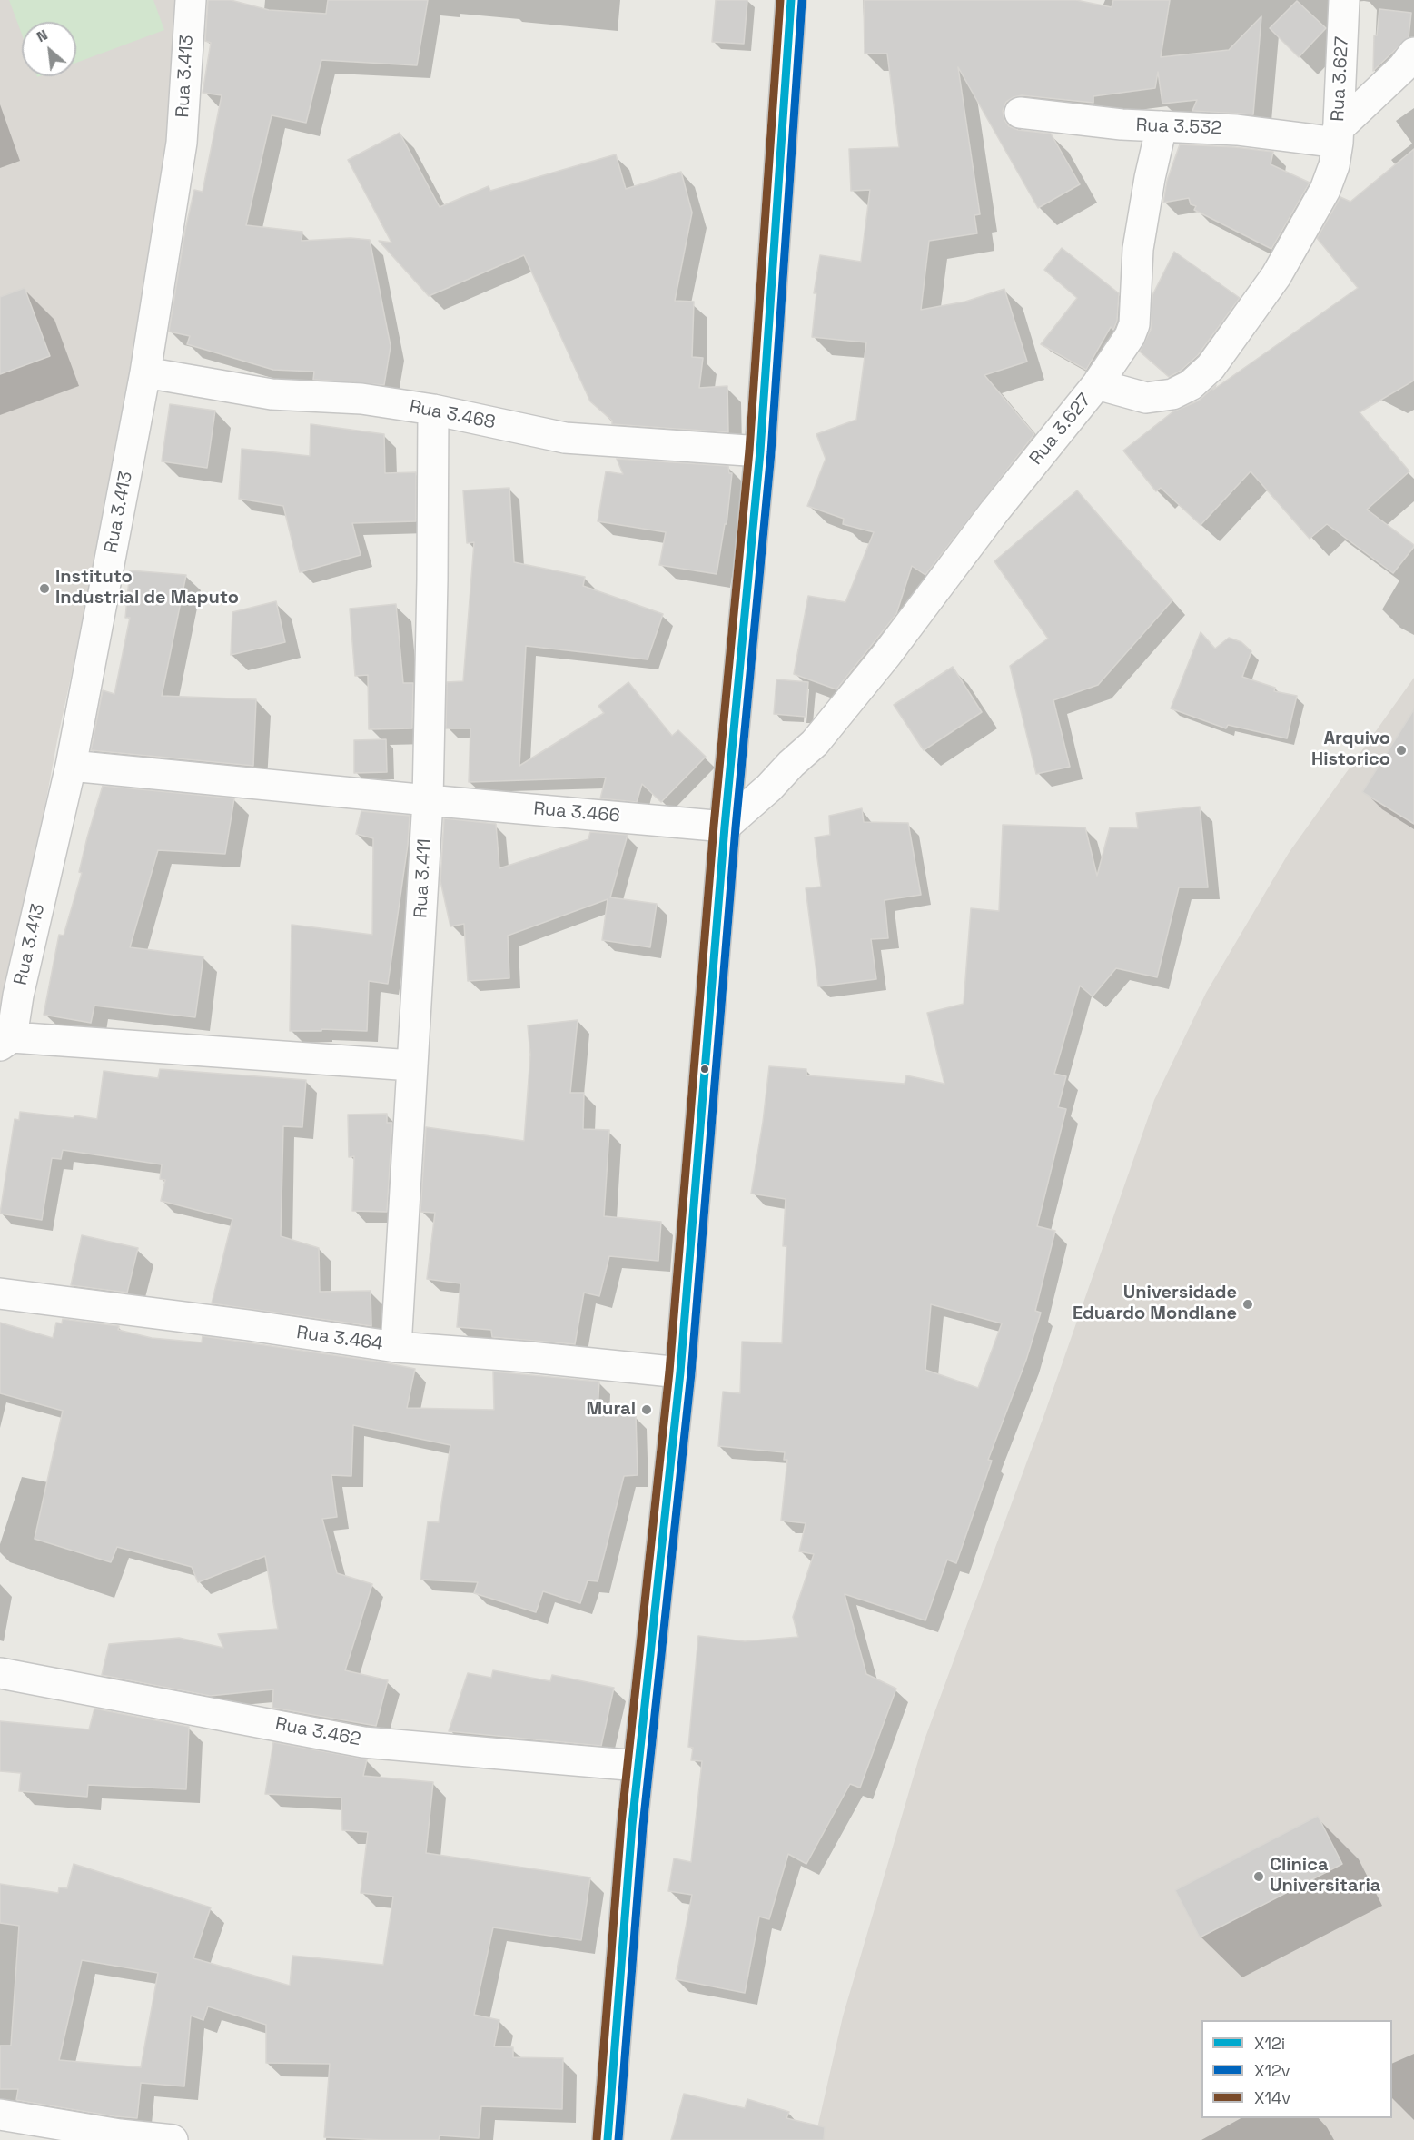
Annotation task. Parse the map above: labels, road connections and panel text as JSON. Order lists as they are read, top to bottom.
{
  "streets": {
    "street": [
      "Rua 3.413",
      "Rua 3.627",
      "Rua 3.532",
      "Rua 3.468",
      "Rua 3.466",
      "Rua 3.411",
      "Rua 3.464",
      "Rua 3.462"
    ]
  },
  "crossings": [
    ["Rua 3.413", "Rua 3.468"],
    ["Rua 3.413", "Rua 3.466"],
    ["Rua 3.627", "Rua 3.532"],
    ["Rua 3.627", "Rua 3.466"],
    ["Rua 3.468", "Rua 3.411"],
    ["Rua 3.466", "Rua 3.411"],
    ["Rua 3.411", "Rua 3.464"]
  ],
  "places": [
    "Instituto Industrial de Maputo",
    "Arquivo Historico",
    "Universidade Eduardo Mondlane",
    "Mural",
    "Clinica Universitaria"
  ],
  "lines": ["transit line X12i", "transit line X14v", "transit line X12v"],
  "legend": ["X12i", "X12v", "X14v"],
  "north": "top left"
}
